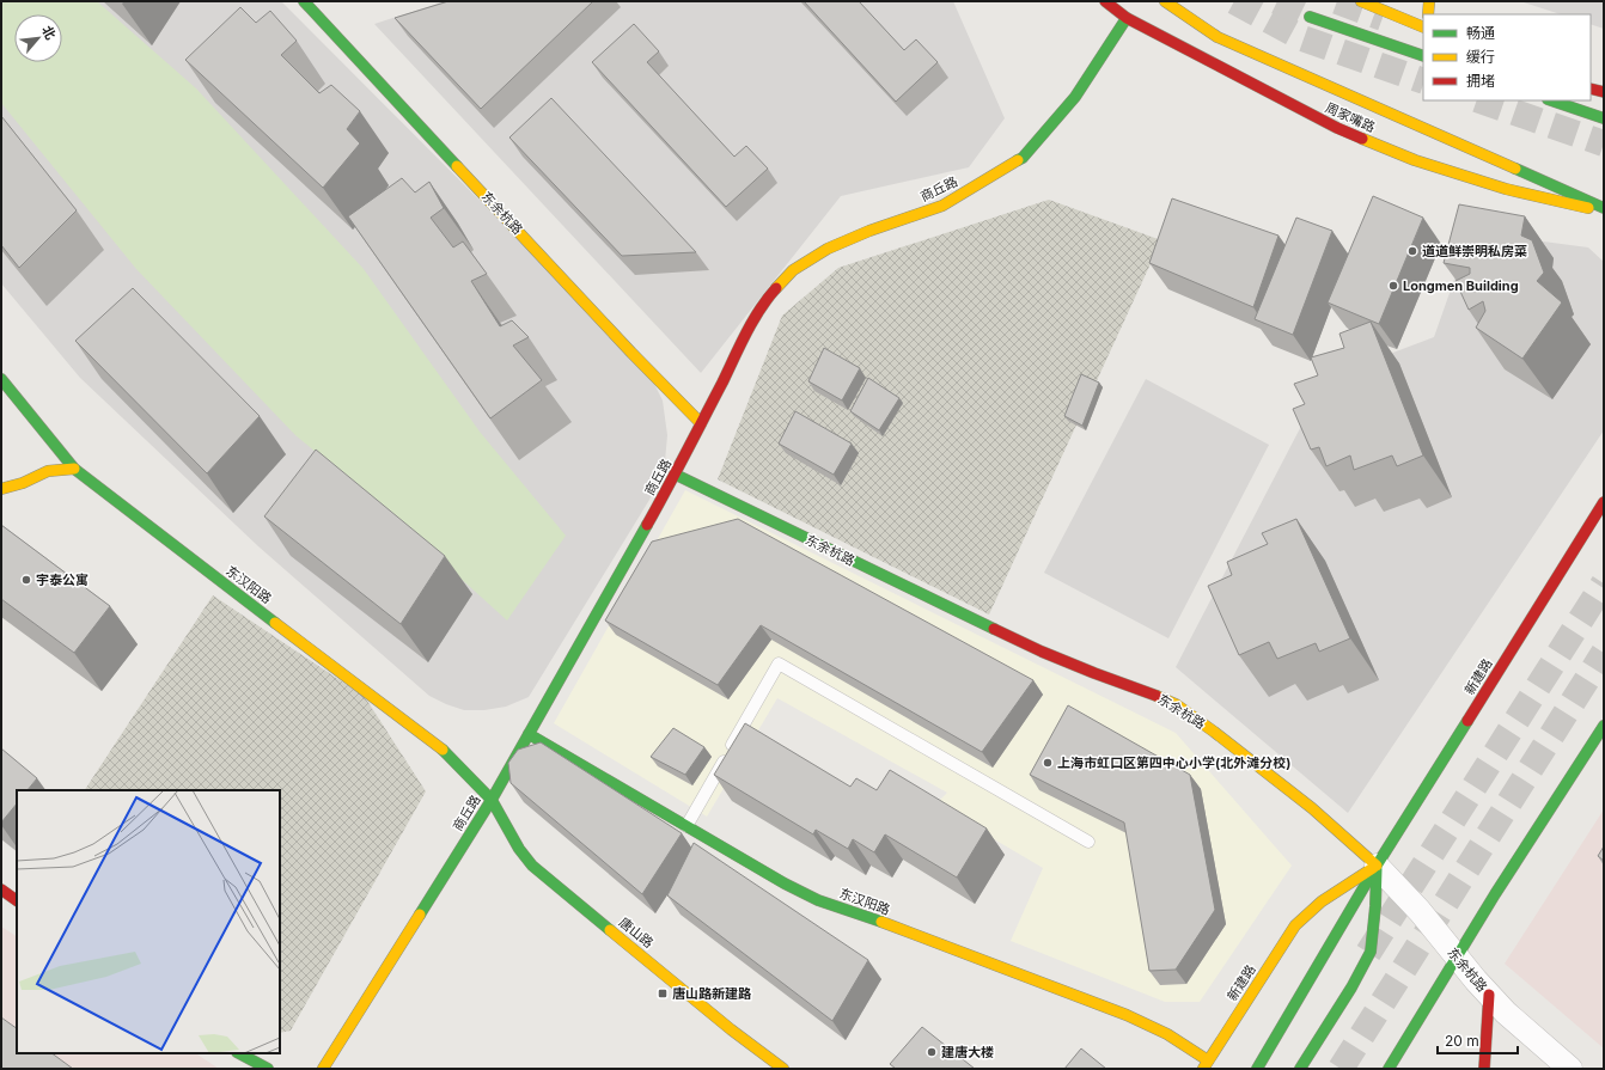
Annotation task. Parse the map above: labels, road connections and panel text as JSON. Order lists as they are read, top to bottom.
{
  "streets": {
    "main road": [
      "周家嘴路",
      "商丘路",
      "东余杭路",
      "东汉阳路",
      "新建路",
      "唐山路"
    ]
  },
  "crossings": [
    ["周家嘴路", "商丘路"],
    ["商丘路", "东余杭路"],
    ["商丘路", "东汉阳路"],
    ["商丘路", "唐山路"],
    ["东余杭路", "新建路"],
    ["东汉阳路", "新建路"],
    ["东汉阳路", "唐山路"]
  ],
  "places": {
    "other": [
      "道道鲜崇明私房菜",
      "Longmen Building",
      "宇泰公寓",
      "上海市虹口区第四中心小学(北外滩分校)",
      "建唐大楼"
    ],
    "transit": ["唐山路新建路"]
  },
  "legend": ["畅通", "缓行", "拥堵"],
  "scale_bar": "20 m",
  "north": "top right"
}
